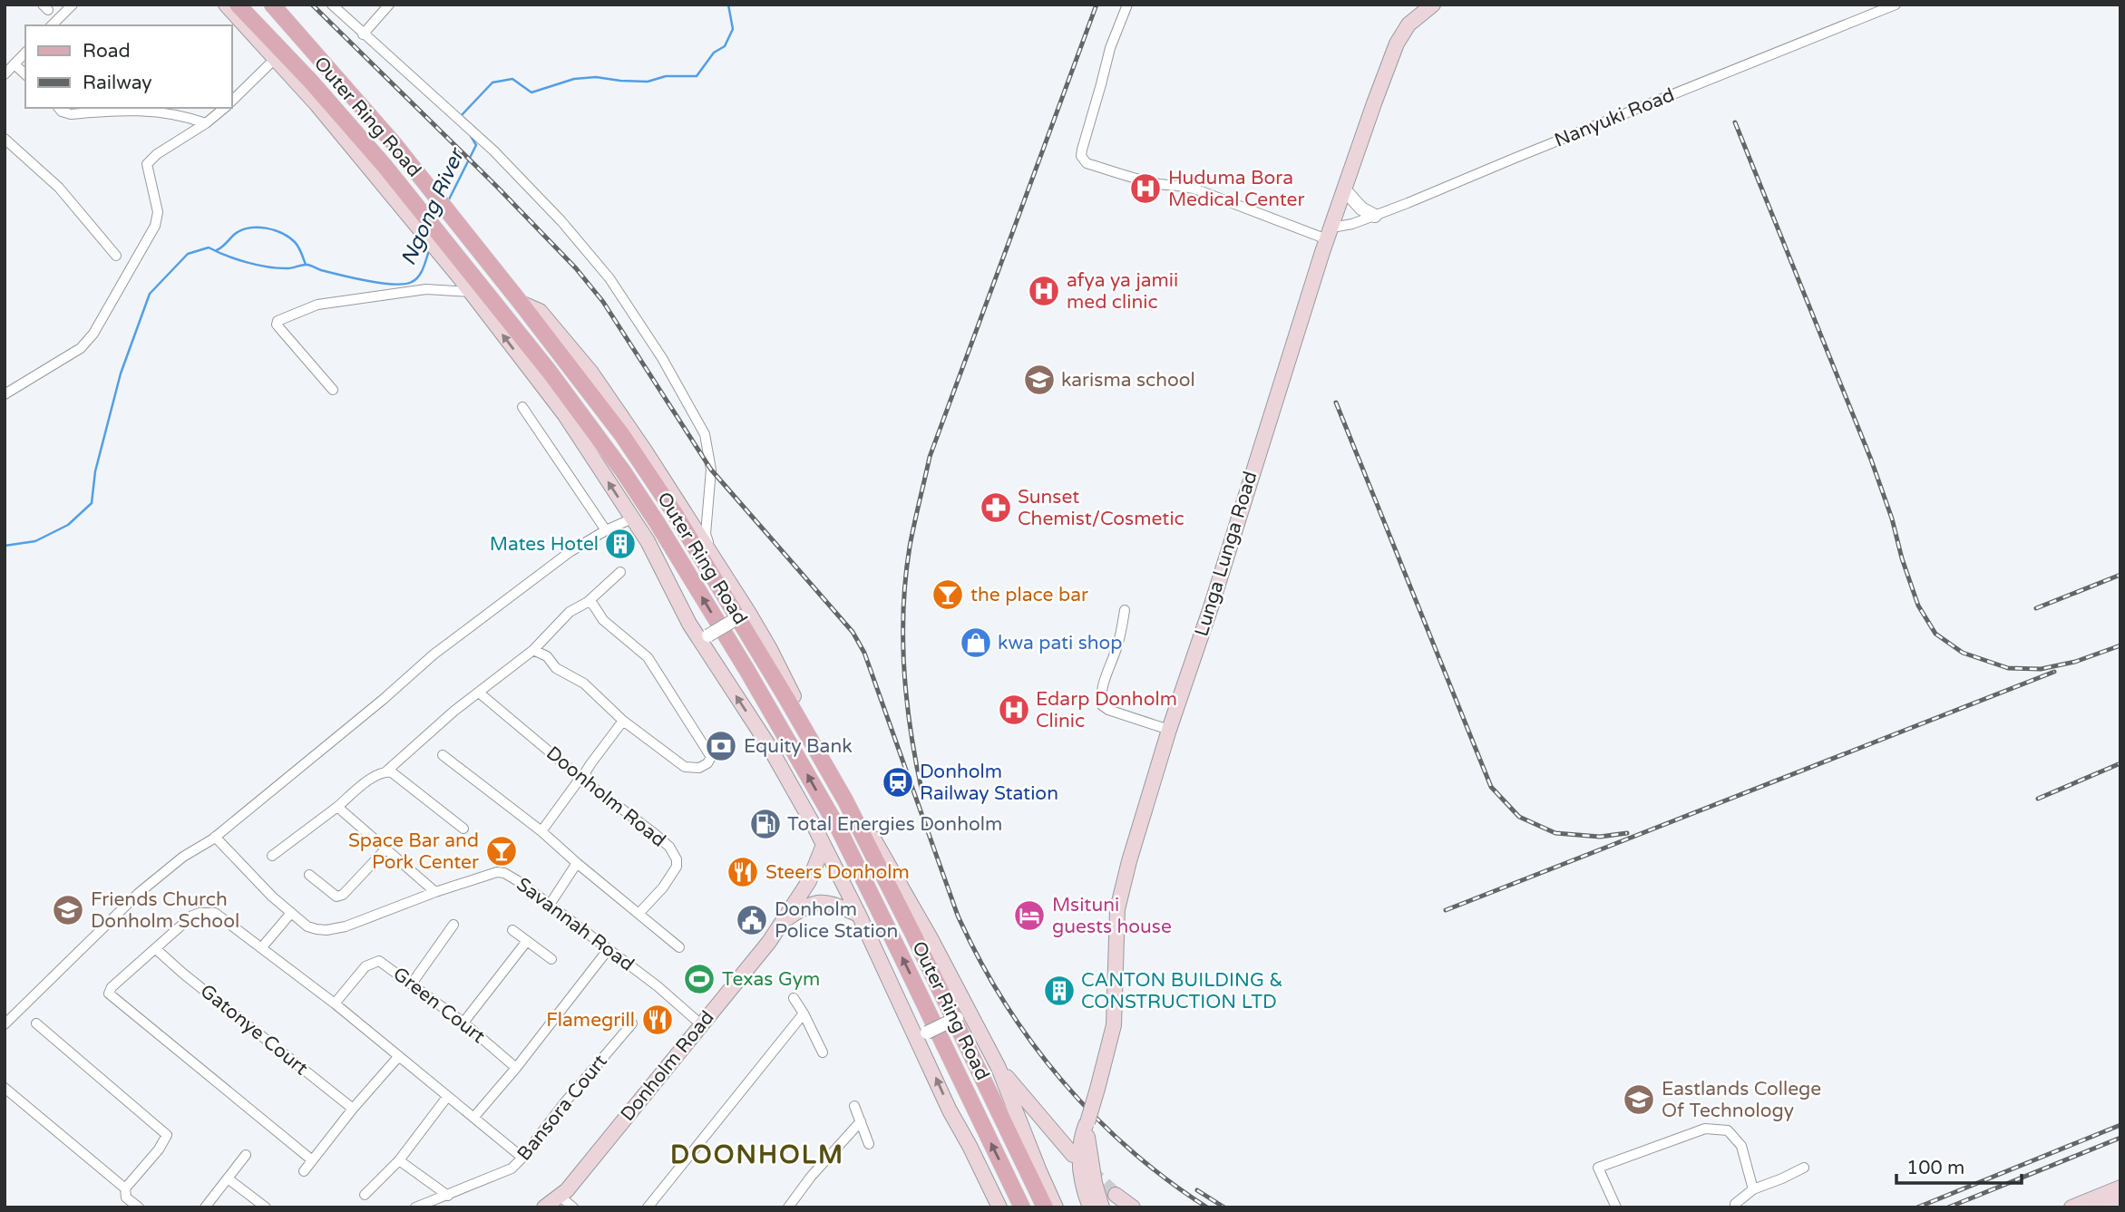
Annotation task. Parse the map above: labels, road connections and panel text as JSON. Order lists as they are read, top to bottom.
{
  "streets": {
    "main road": ["Outer Ring Road", "Lunga Lunga Road", "Donholm Road"],
    "street": [
      "Nanyuki Road",
      "Doonholm Road",
      "Savannah Road",
      "Green Court",
      "Gatonye Court",
      "Bansora Court"
    ]
  },
  "crossings": [
    ["Nanyuki Road", "Lunga Lunga Road"],
    ["Savannah Road", "Donholm Road"]
  ],
  "districts": ["DOONHOLM"],
  "water": ["Ngong River"],
  "places": {
    "hospital": ["Huduma Bora Medical Center", "afya ya jamii med clinic", "Edarp Donholm Clinic"],
    "school or university": ["karisma school", "Friends Church Donholm School", "Eastlands College Of Technology"],
    "pharmacy": ["Sunset Chemist/Cosmetic"],
    "building": ["Mates Hotel", "CANTON BUILDING & CONSTRUCTION LTD"],
    "bar": ["the place bar", "Space Bar and Pork Center"],
    "shop": ["kwa pati shop"],
    "bank": ["Equity Bank"],
    "station": ["Donholm Railway Station"],
    "fuel station": ["Total Energies Donholm"],
    "restaurant": ["Steers Donholm", "Flamegrill"],
    "hotel": ["Msituni guests house"],
    "public building": ["Donholm Police Station"],
    "sports": ["Texas Gym"]
  },
  "legend": ["Road", "Railway"],
  "scale_bar": "100 m"
}
